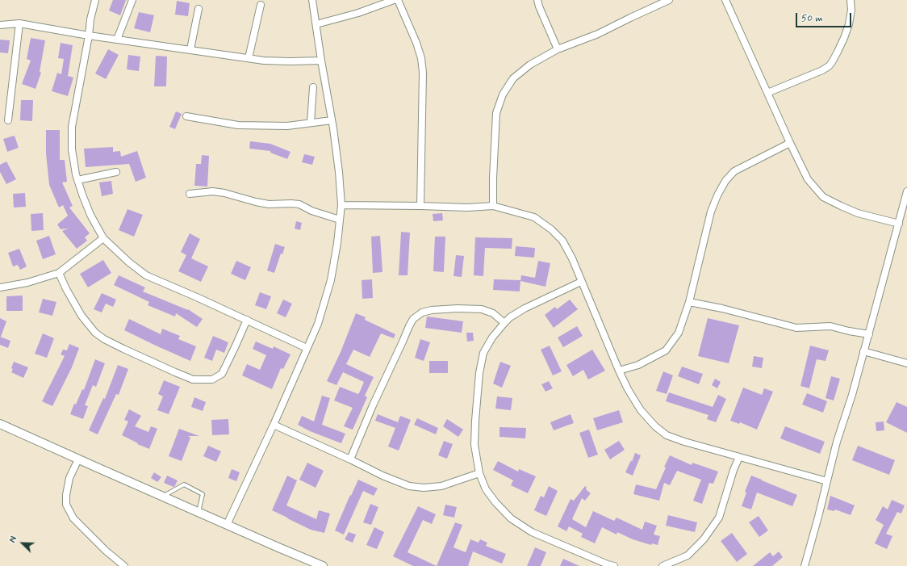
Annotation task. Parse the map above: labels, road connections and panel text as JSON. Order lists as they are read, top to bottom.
{
  "scale_bar": "50 m",
  "north": "top left"
}
